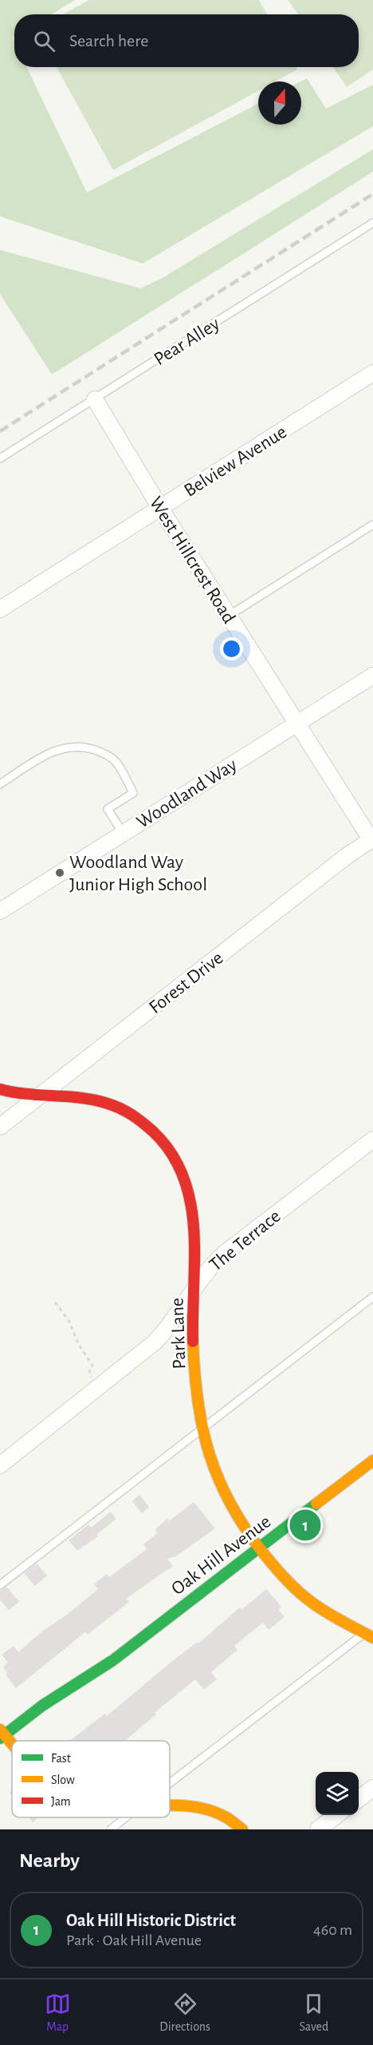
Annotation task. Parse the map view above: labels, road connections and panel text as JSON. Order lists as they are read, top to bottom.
{
  "streets": {
    "street": [
      "Belview Avenue",
      "West Hillcrest Road",
      "Woodland Way",
      "Forest Drive",
      "The Terrace",
      "Park Lane",
      "Oak Hill Avenue"
    ],
    "lane": ["Pear Alley"]
  },
  "crossings": [
    ["Pear Alley", "West Hillcrest Road"],
    ["Belview Avenue", "West Hillcrest Road"],
    ["West Hillcrest Road", "Woodland Way"],
    ["West Hillcrest Road", "Forest Drive"],
    ["Forest Drive", "Park Lane"],
    ["The Terrace", "Park Lane"],
    ["Park Lane", "Oak Hill Avenue"]
  ],
  "places": ["Woodland Way Junior High School"],
  "legend": ["Fast", "Slow", "Jam"],
  "north": "top",
  "page": {
    "search": "Search here",
    "pins": "1",
    "heading": "Nearby",
    "list": [
      {
        "mark": "1",
        "name": "Oak Hill Historic District",
        "note": "Park · Oak Hill Avenue",
        "value": "460 m"
      }
    ],
    "nav": ["Map", "Directions", "Saved"]
  }
}
